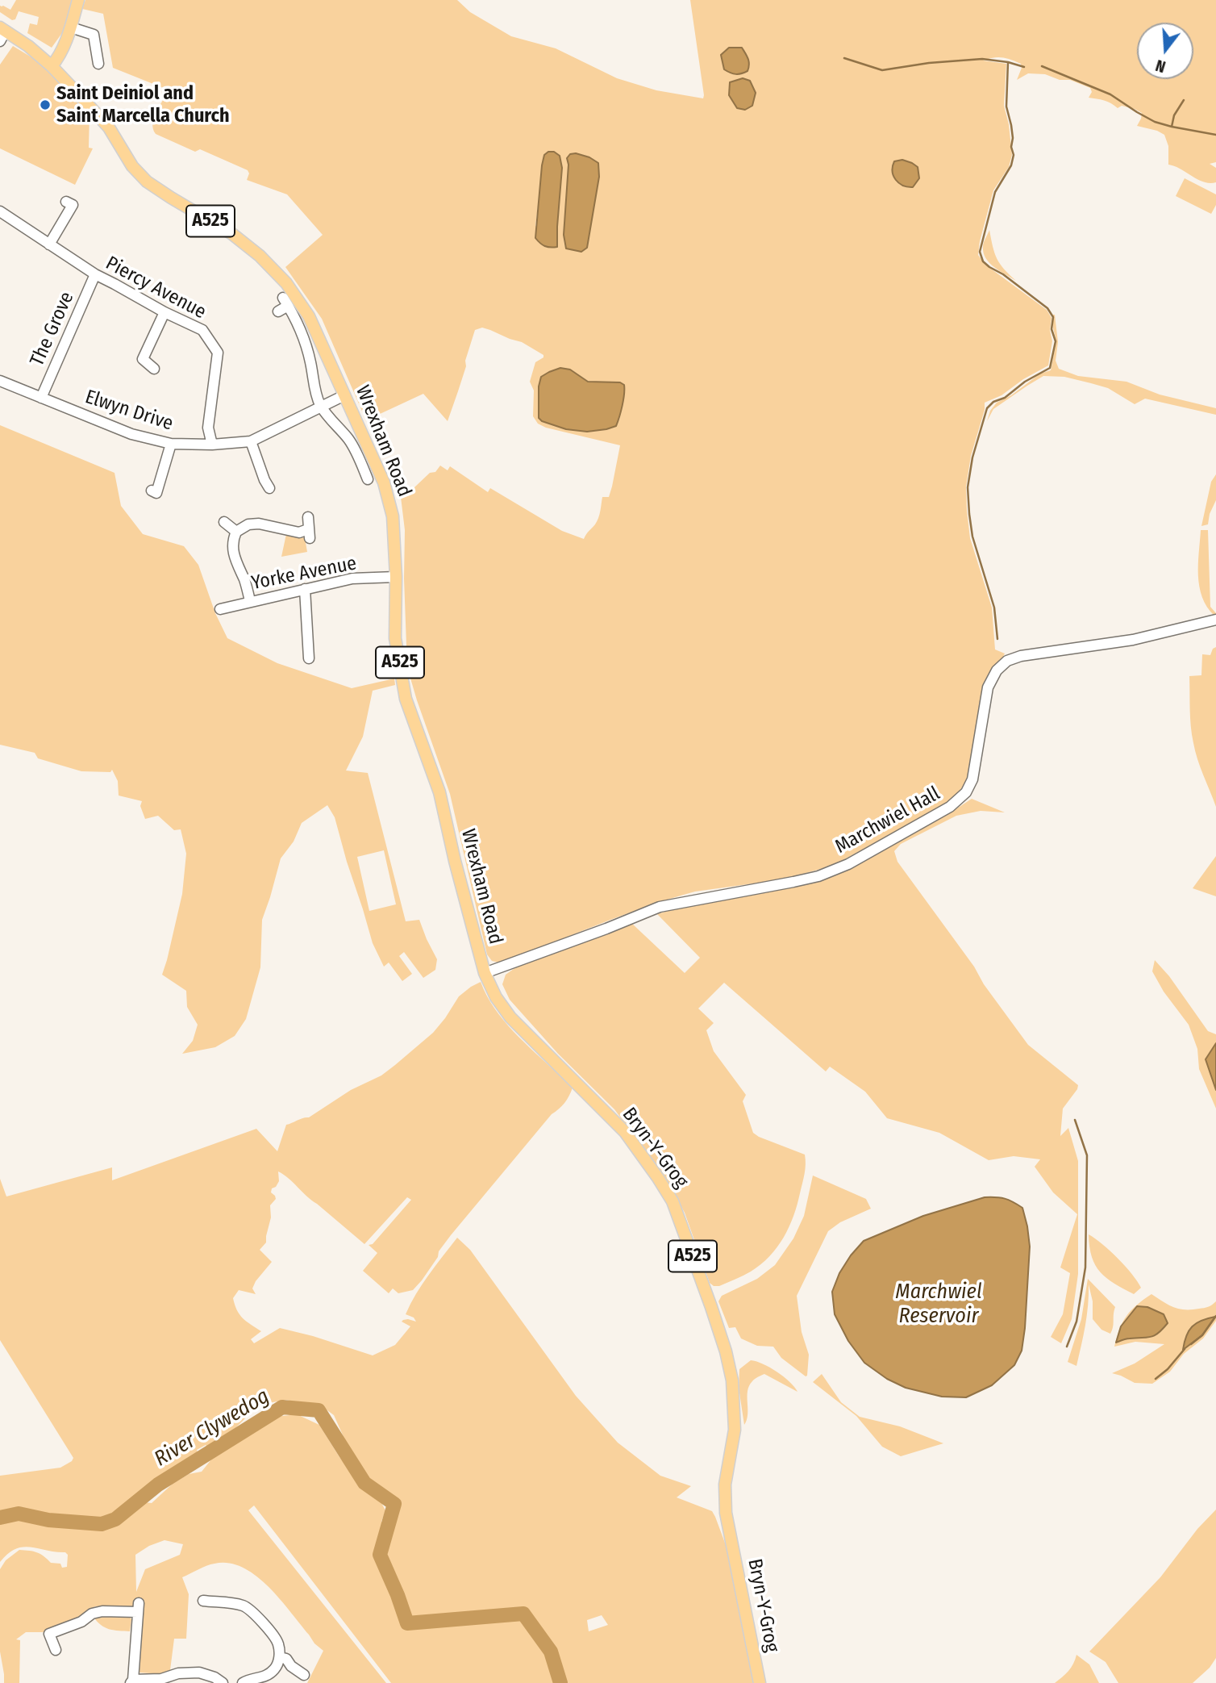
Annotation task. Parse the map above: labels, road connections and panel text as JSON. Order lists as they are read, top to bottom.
{
  "streets": {
    "main road": ["A525", "Wrexham Road", "Bryn-Y-Grog"],
    "street": [
      "Piercy Avenue",
      "The Grove",
      "Elwyn Drive",
      "Yorke Avenue",
      "Marchwiel Hall"
    ]
  },
  "crossings": [
    ["A525", "Wrexham Road"],
    ["Piercy Avenue", "The Grove"],
    ["Piercy Avenue", "Elwyn Drive"],
    ["The Grove", "Elwyn Drive"],
    ["Elwyn Drive", "Wrexham Road"],
    ["Wrexham Road", "Yorke Avenue"],
    ["Wrexham Road", "Marchwiel Hall"],
    ["Wrexham Road", "Bryn-Y-Grog"],
    ["Marchwiel Hall", "Bryn-Y-Grog"]
  ],
  "water": ["Marchwiel Reservoir", "River Clywedog"],
  "places": ["Saint Deiniol and Saint Marcella Church"],
  "north": "bottom"
}
